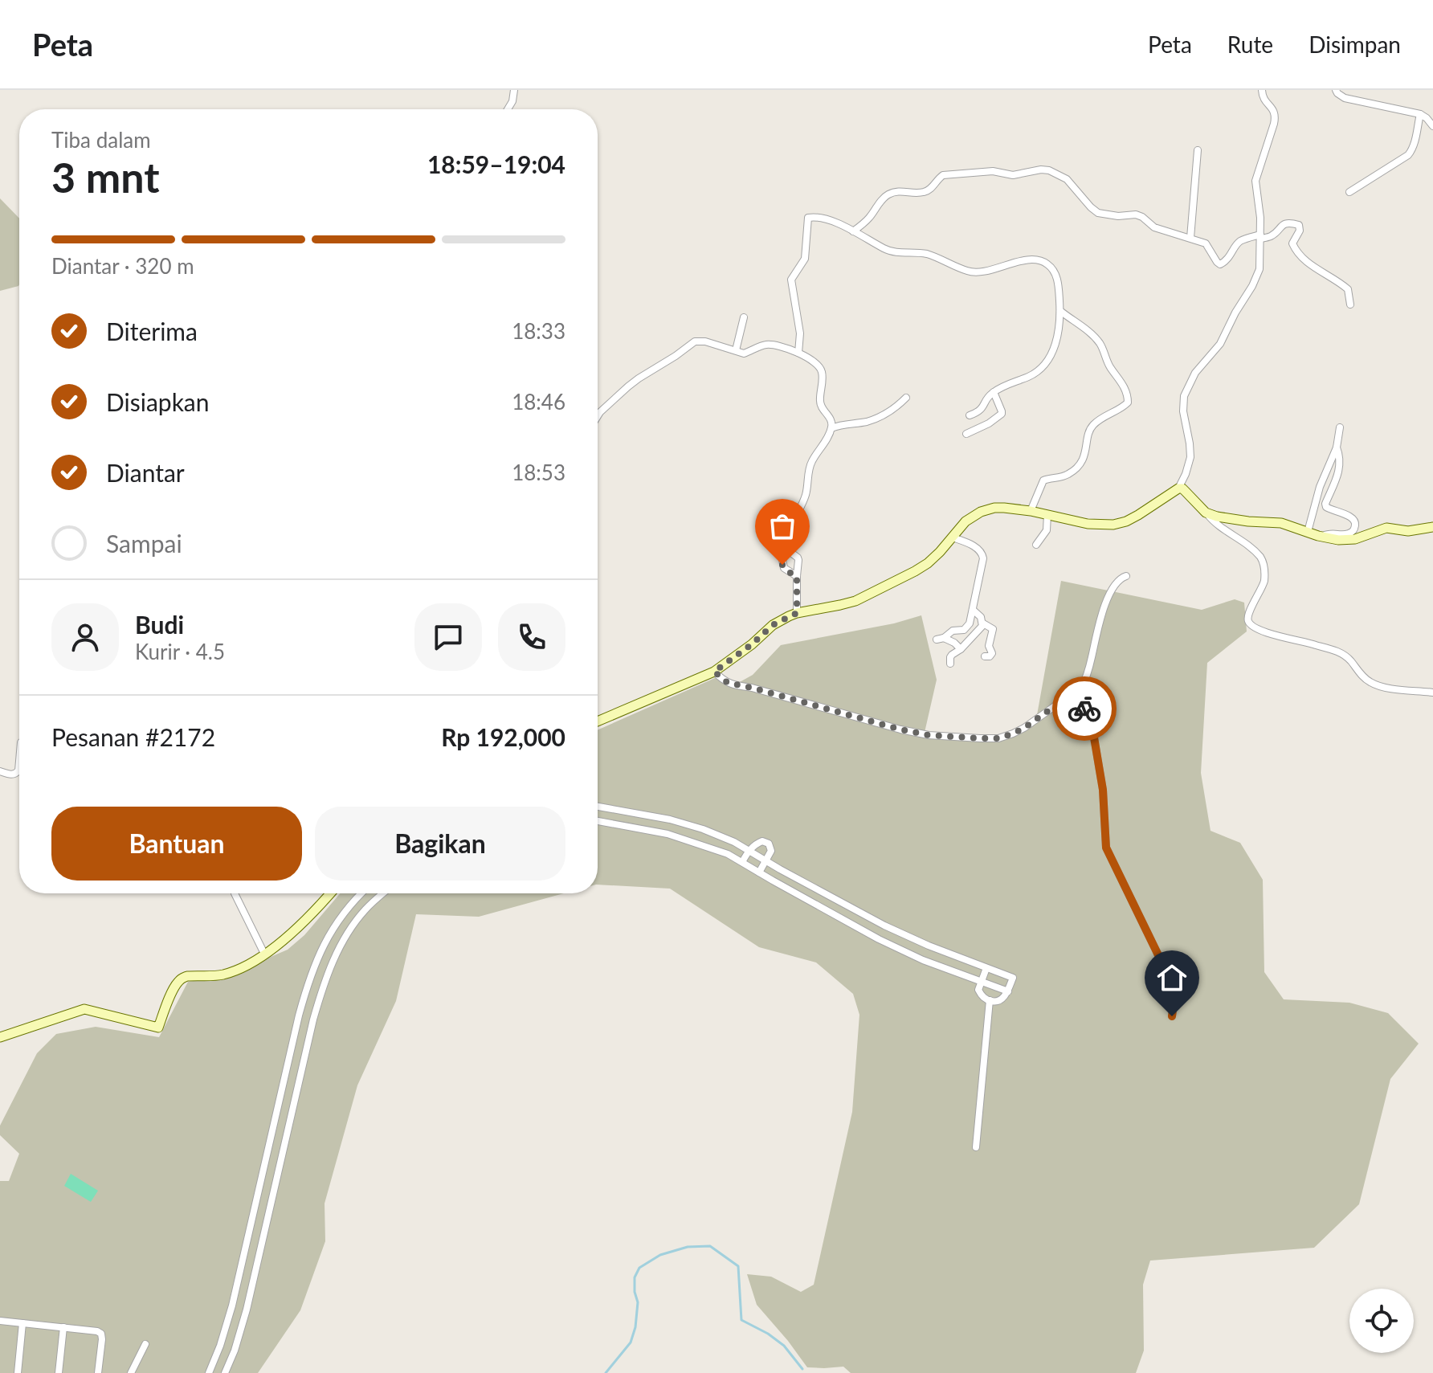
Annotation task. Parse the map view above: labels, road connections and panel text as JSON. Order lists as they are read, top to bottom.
{
  "page": {
    "header": "Peta",
    "nav": ["Peta", "Rute", "Disimpan"],
    "heading": ["3 mnt", "Tiba dalam", "18:59–19:04"],
    "panel": [
      "Budi",
      "Kurir · 4.5",
      "Pesanan #2172",
      "Rp 192,000"
    ],
    "bar": "Diantar · 320 m",
    "list": [
      ["Diterima", "18:33"],
      ["Disiapkan", "18:46"],
      ["Diantar", "18:53"],
      "Sampai"
    ],
    "buttons": ["Bantuan", "Bagikan"]
  }
}
